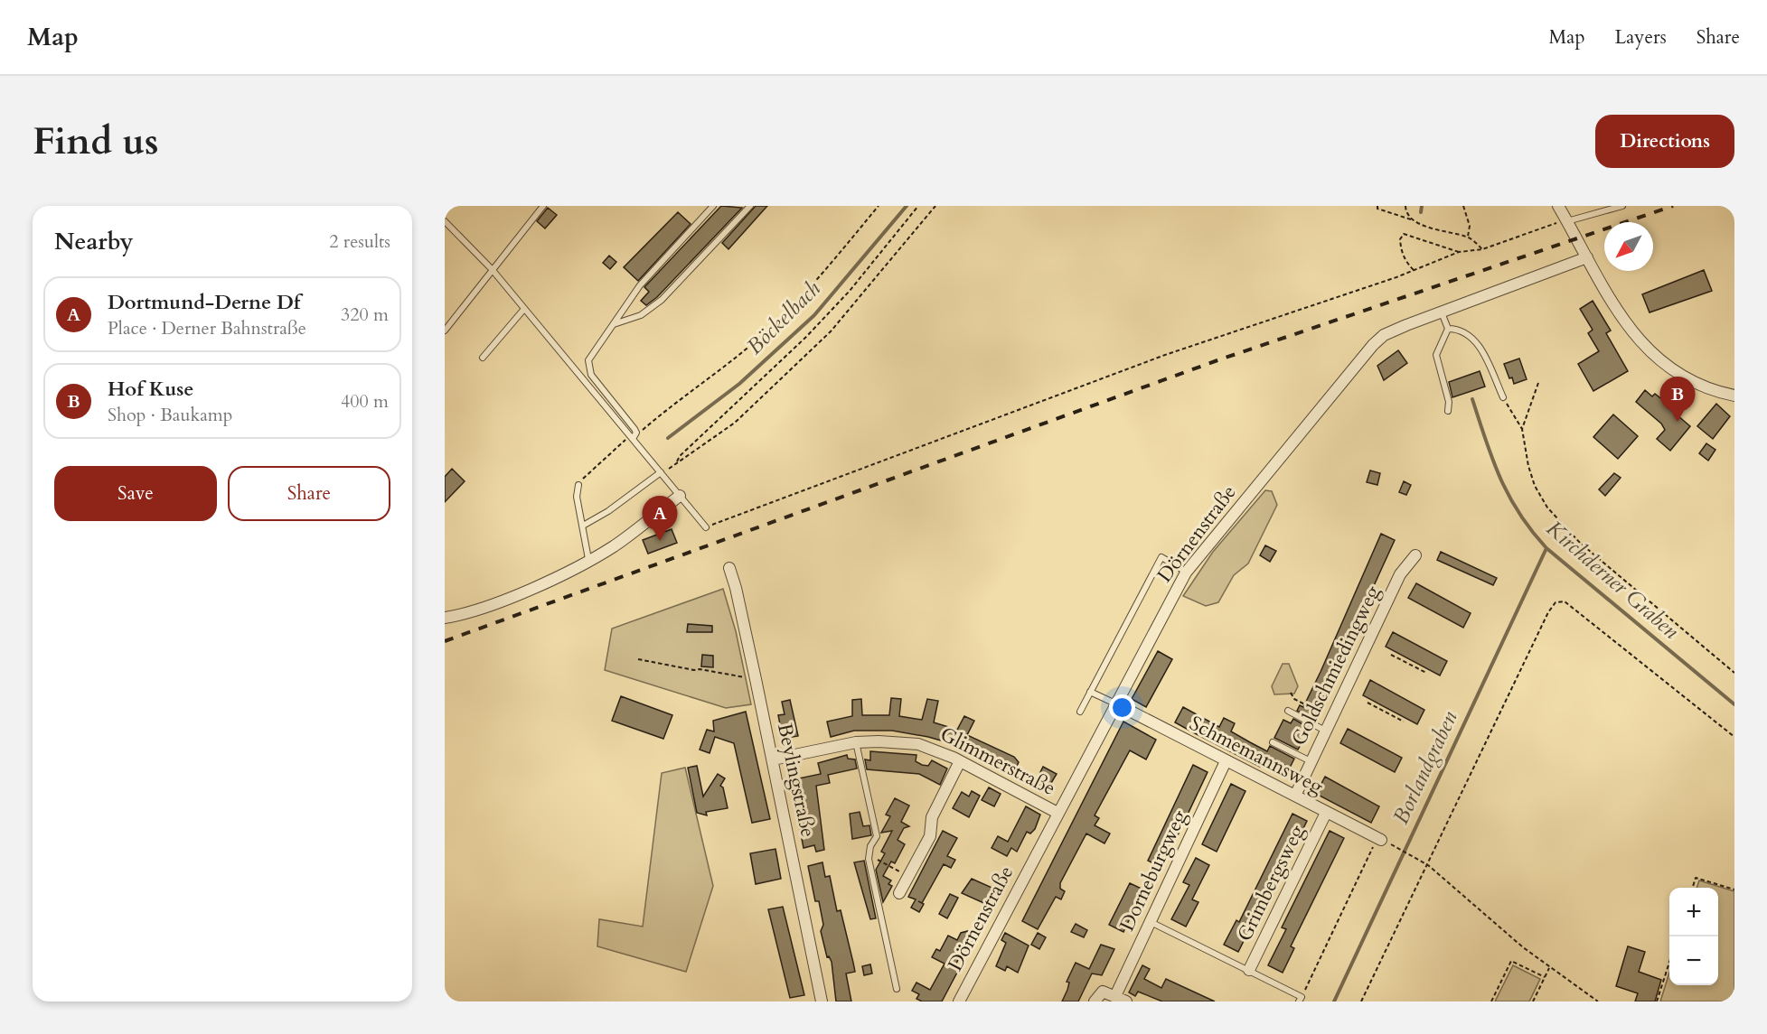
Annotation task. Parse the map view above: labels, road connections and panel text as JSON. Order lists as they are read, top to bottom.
{
  "streets": {
    "street": [
      "Dörnenstraße",
      "Goldschmiedingweg",
      "Schmemannsweg",
      "Glimmerstraße",
      "Beylingstraße",
      "Dorneburgweg",
      "Grimbergsweg"
    ]
  },
  "crossings": [
    ["Dörnenstraße", "Schmemannsweg"],
    ["Dörnenstraße", "Glimmerstraße"],
    ["Goldschmiedingweg", "Schmemannsweg"],
    ["Schmemannsweg", "Dorneburgweg"],
    ["Schmemannsweg", "Grimbergsweg"],
    ["Glimmerstraße", "Beylingstraße"]
  ],
  "water": ["Böckelbach", "Kirchderner Graben", "Borlandgraben"],
  "north": "bottom left",
  "page": {
    "header": "Map",
    "nav": ["Map", "Layers", "Share"],
    "buttons": [
      "Directions",
      ["Save", "Share"]
    ],
    "title": "Find us",
    "heading": ["Nearby", "2 results"],
    "list": [
      {
        "mark": "A",
        "name": "Dortmund-Derne Df",
        "note": "Place · Derner Bahnstraße",
        "value": "320 m"
      },
      {
        "mark": "B",
        "name": "Hof Kuse",
        "note": "Shop · Baukamp",
        "value": "400 m"
      }
    ],
    "pins": ["B", "A"],
    "map_buttons": ["+", "−"]
  }
}
